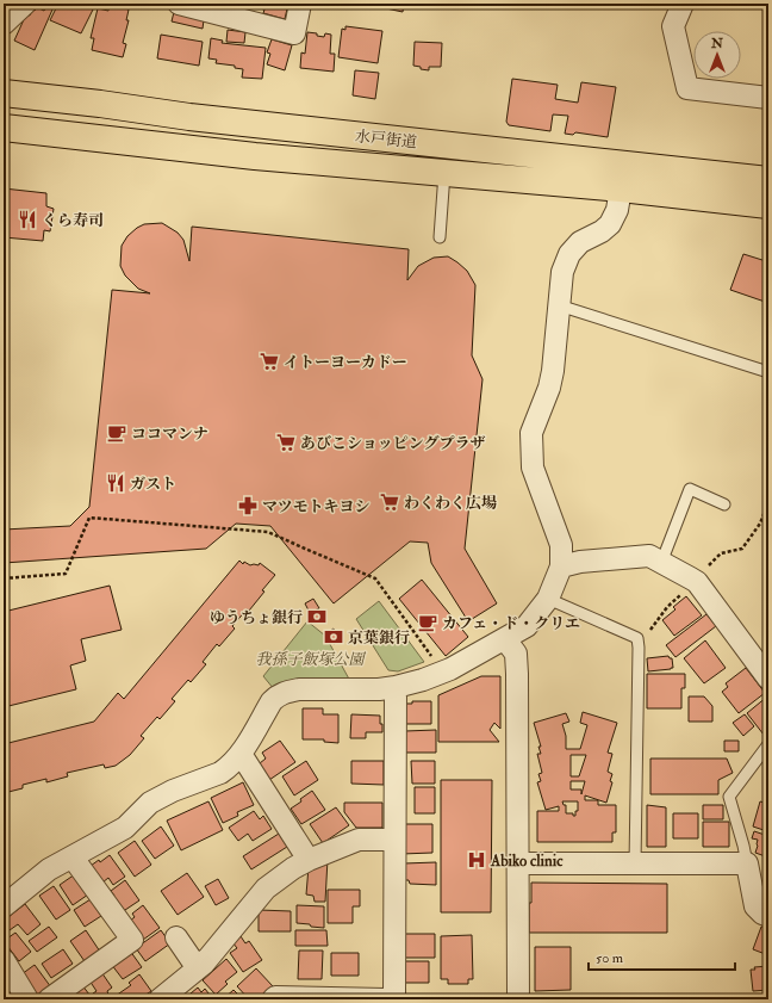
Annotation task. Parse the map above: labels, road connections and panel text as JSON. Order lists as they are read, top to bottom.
{
  "streets": {
    "highway": ["水戸街道"]
  },
  "parks": ["我孫子飯塚公園"],
  "places": {
    "restaurant": ["くら寿司", "ガスト"],
    "supermarket": ["イトーヨーカドー", "あびこショッピングプラザ", "わくわく広場"],
    "cafe": ["ココマンナ", "カフェ・ド・クリエ"],
    "pharmacy": ["マツモトキヨシ"],
    "bank": ["ゆうちょ銀行", "京葉銀行"],
    "hospital": ["Abiko clinic"]
  },
  "scale_bar": "50 m",
  "north": "top"
}
